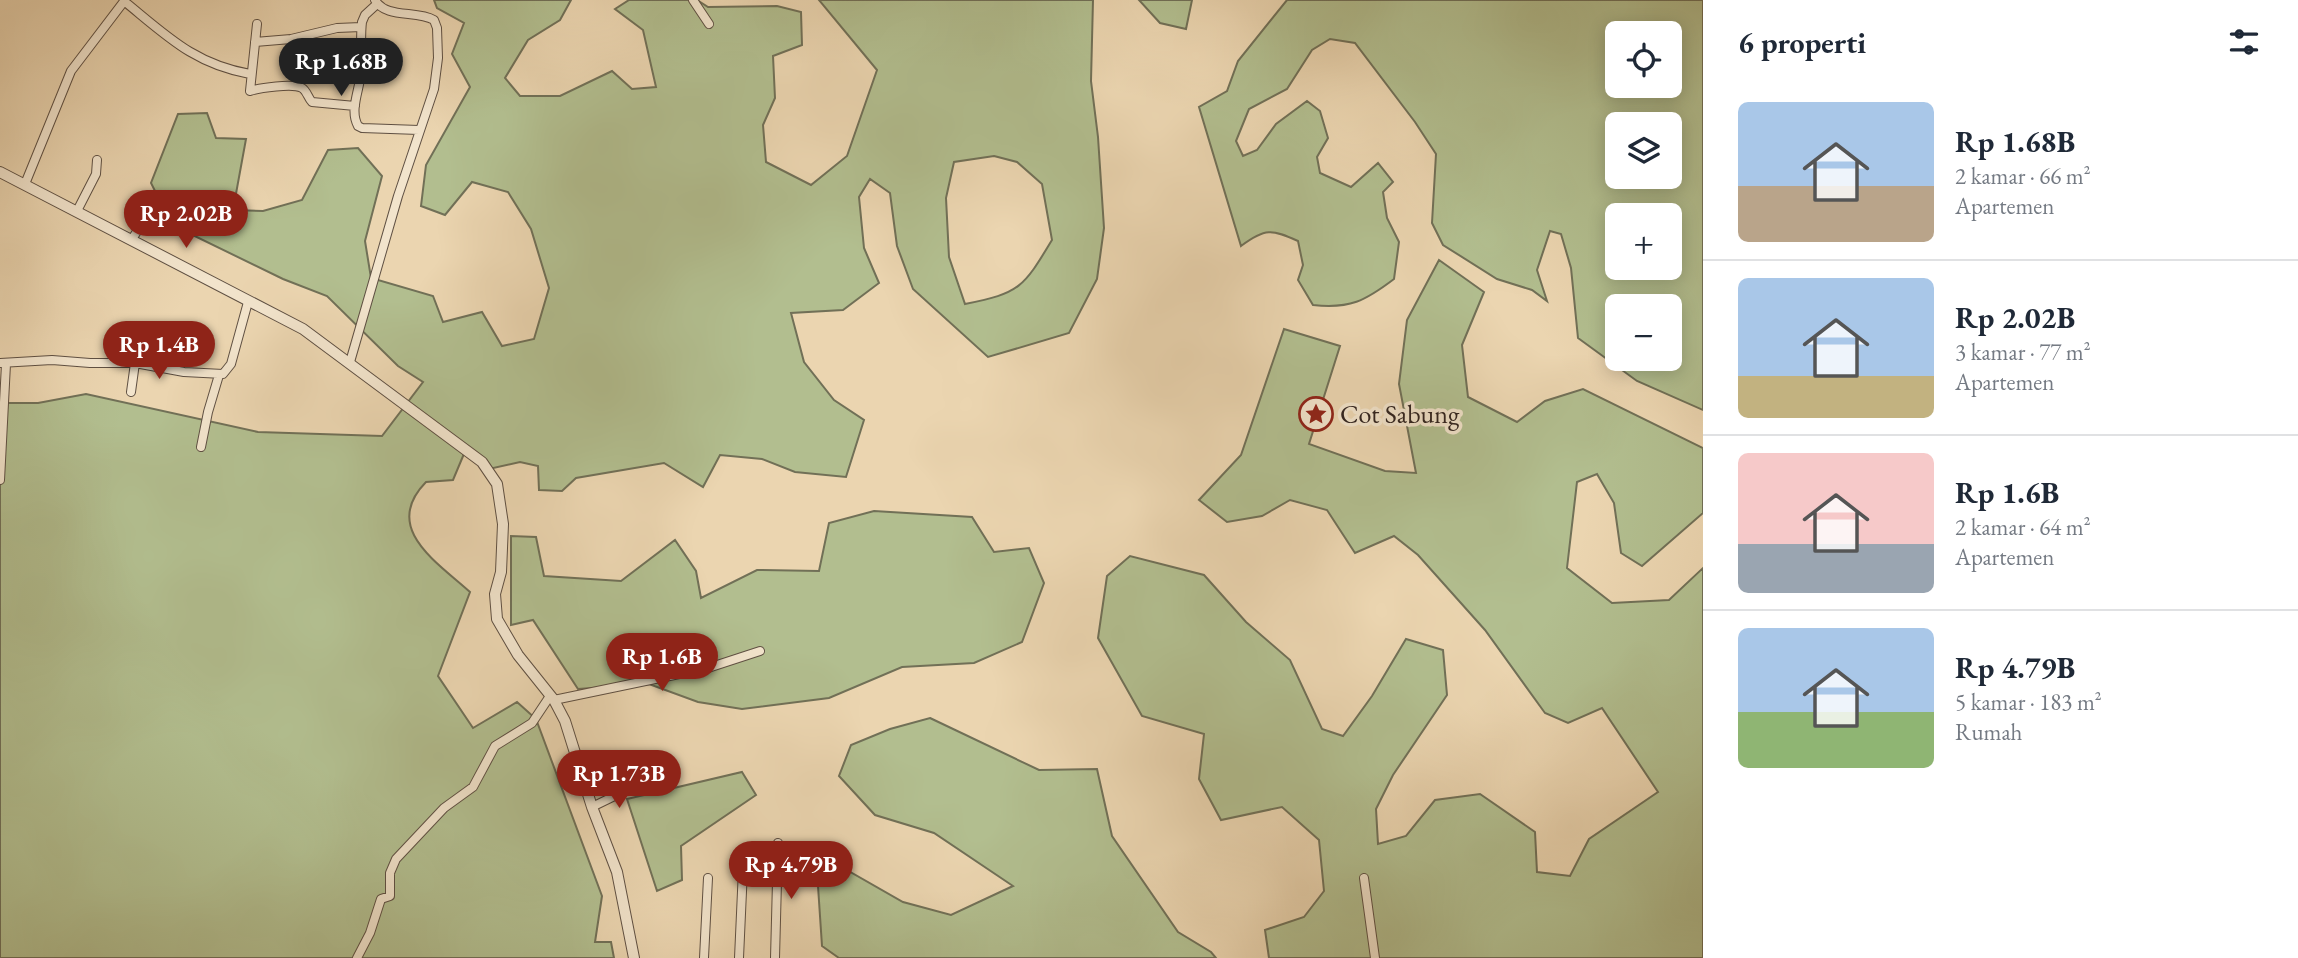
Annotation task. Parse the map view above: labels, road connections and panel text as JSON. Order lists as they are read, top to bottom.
{
  "places": {
    "place": ["Cot Sabung"]
  },
  "page": {
    "heading": "6 properti",
    "map_buttons": ["+", "−"],
    "price": [
      "Rp 1.68B",
      "Rp 2.02B",
      "Rp 1.4B",
      "Rp 1.6B",
      "Rp 1.73B",
      "Rp 4.79B"
    ],
    "list": [
      {
        "name": "Rp 1.68B",
        "note": "2 kamar · 66 m² · Apartemen"
      },
      {
        "name": "Rp 2.02B",
        "note": "3 kamar · 77 m² · Apartemen"
      },
      {
        "name": "Rp 1.6B",
        "note": "2 kamar · 64 m² · Apartemen"
      },
      {
        "name": "Rp 4.79B",
        "note": "5 kamar · 183 m² · Rumah"
      }
    ]
  }
}
